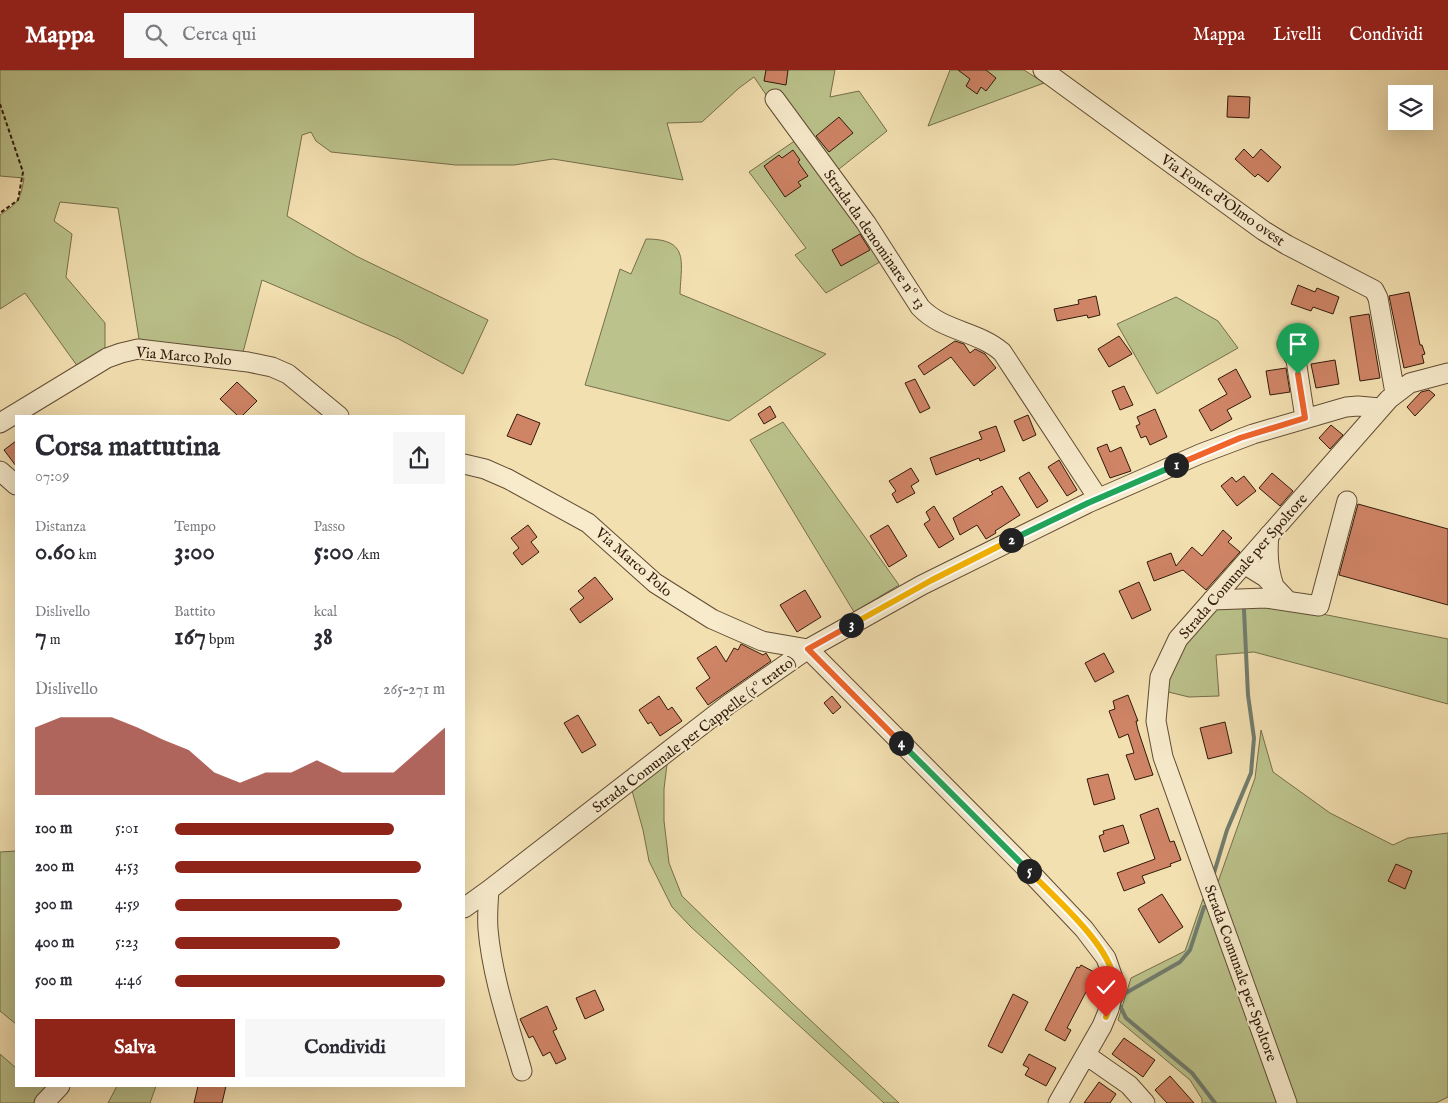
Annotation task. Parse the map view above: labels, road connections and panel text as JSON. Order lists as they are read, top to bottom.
{
  "streets": {
    "street": [
      "Via Fonte d'Olmo ovest",
      "Strada da denominare nº 13",
      "Via Marco Polo",
      "Strada Comunale per Spoltore",
      "Strada Comunale per Cappelle (1º tratto)"
    ]
  },
  "crossings": [
    ["Via Fonte d'Olmo ovest", "Strada Comunale per Spoltore"],
    ["Strada da denominare nº 13", "Strada Comunale per Cappelle (1º tratto)"],
    ["Via Marco Polo", "Strada Comunale per Cappelle (1º tratto)"],
    ["Strada Comunale per Spoltore", "Strada Comunale per Cappelle (1º tratto)"]
  ],
  "page": {
    "header": "Mappa",
    "search": "Cerca qui",
    "nav": ["Mappa", "Livelli", "Condividi"],
    "heading": ["Corsa mattutina", "07:09"],
    "pins": [
      "1",
      "2",
      "3",
      "4",
      "5"
    ],
    "stats": [
      ["Distanza", "0.60 km"],
      ["Tempo", "3:00"],
      ["Passo", "5:00 /km"],
      ["Dislivello", "7 m"],
      ["Battito", "167 bpm"],
      ["kcal", "38"]
    ],
    "chart": ["Dislivello", "265–271 m"],
    "list": [
      {
        "name": "100 m",
        "note": "5:01"
      },
      {
        "name": "200 m",
        "note": "4:53"
      },
      {
        "name": "300 m",
        "note": "4:59"
      },
      {
        "name": "400 m",
        "note": "5:23"
      },
      {
        "name": "500 m",
        "note": "4:46"
      }
    ],
    "buttons": ["Salva", "Condividi"]
  }
}
